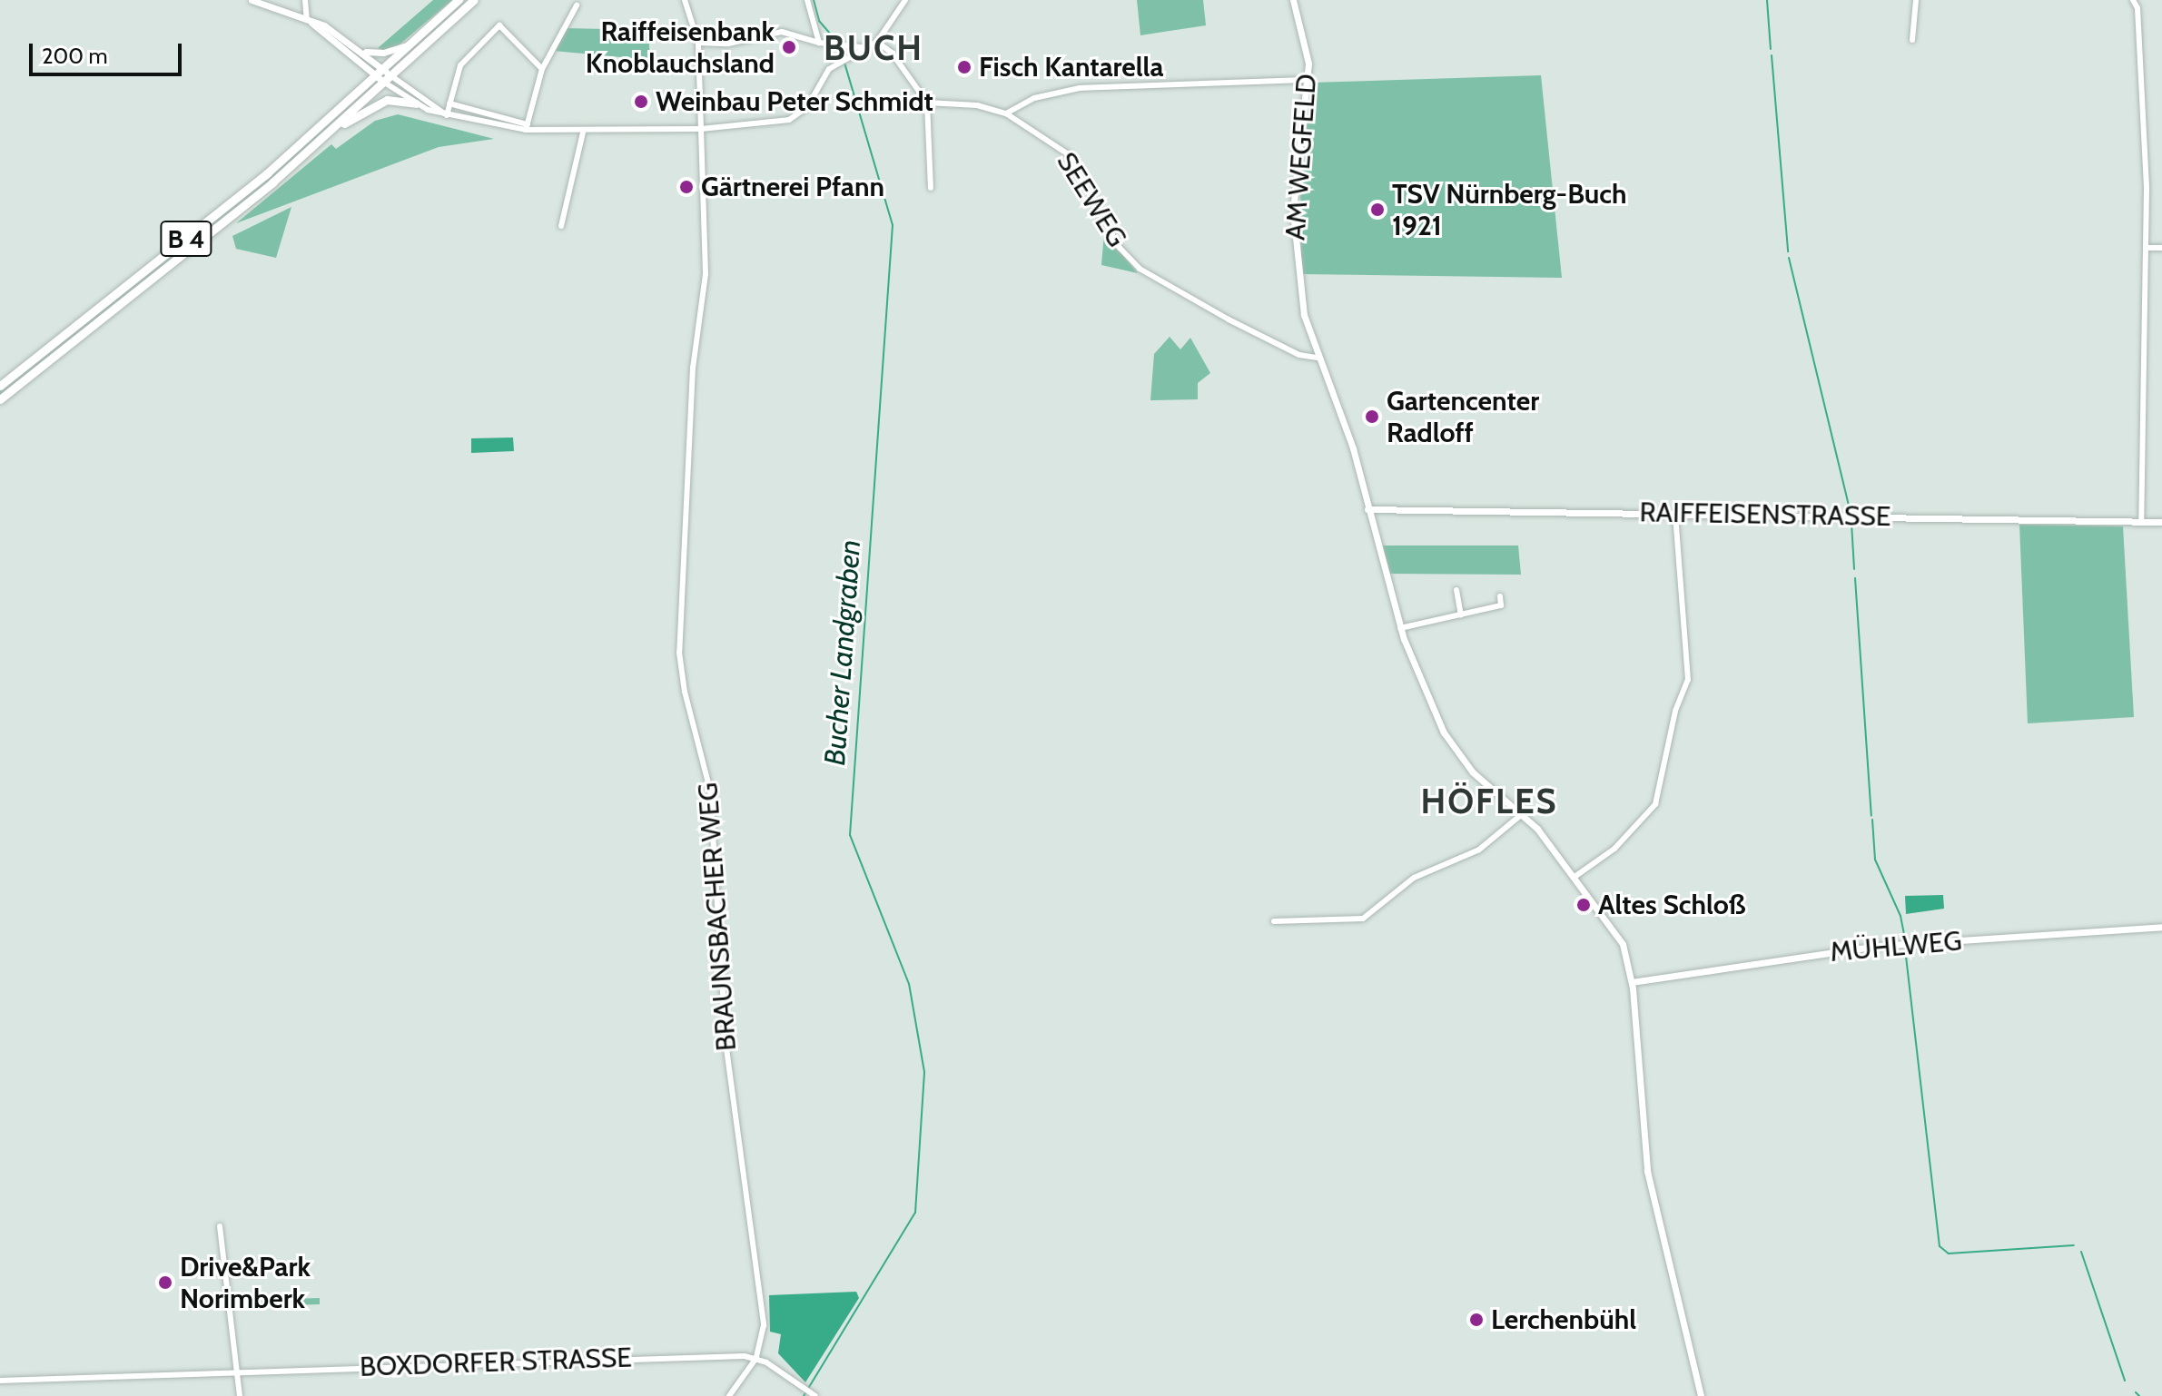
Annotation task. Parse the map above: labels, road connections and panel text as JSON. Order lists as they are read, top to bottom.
{
  "streets": {
    "main road": ["B 4"],
    "street": [
      "AM WEGFELD",
      "SEEWEG",
      "RAIFFEISENSTRASSE",
      "BRAUNSBACHER WEG",
      "MÜHLWEG",
      "BOXDORFER STRASSE"
    ]
  },
  "crossings": [
    ["AM WEGFELD", "SEEWEG"],
    ["AM WEGFELD", "RAIFFEISENSTRASSE"],
    ["AM WEGFELD", "MÜHLWEG"],
    ["BRAUNSBACHER WEG", "BOXDORFER STRASSE"]
  ],
  "districts": ["BUCH", "HÖFLES"],
  "water": ["Bucher Landgraben"],
  "places": [
    "Raiffeisenbank Knoblauchsland",
    "Fisch Kantarella",
    "Weinbau Peter Schmidt",
    "Gärtnerei Pfann",
    "TSV Nürnberg-Buch 1921",
    "Gartencenter Radloff",
    "Altes Schloß",
    "Drive&Park Norimberk",
    "Lerchenbühl"
  ],
  "scale_bar": "200 m"
}
